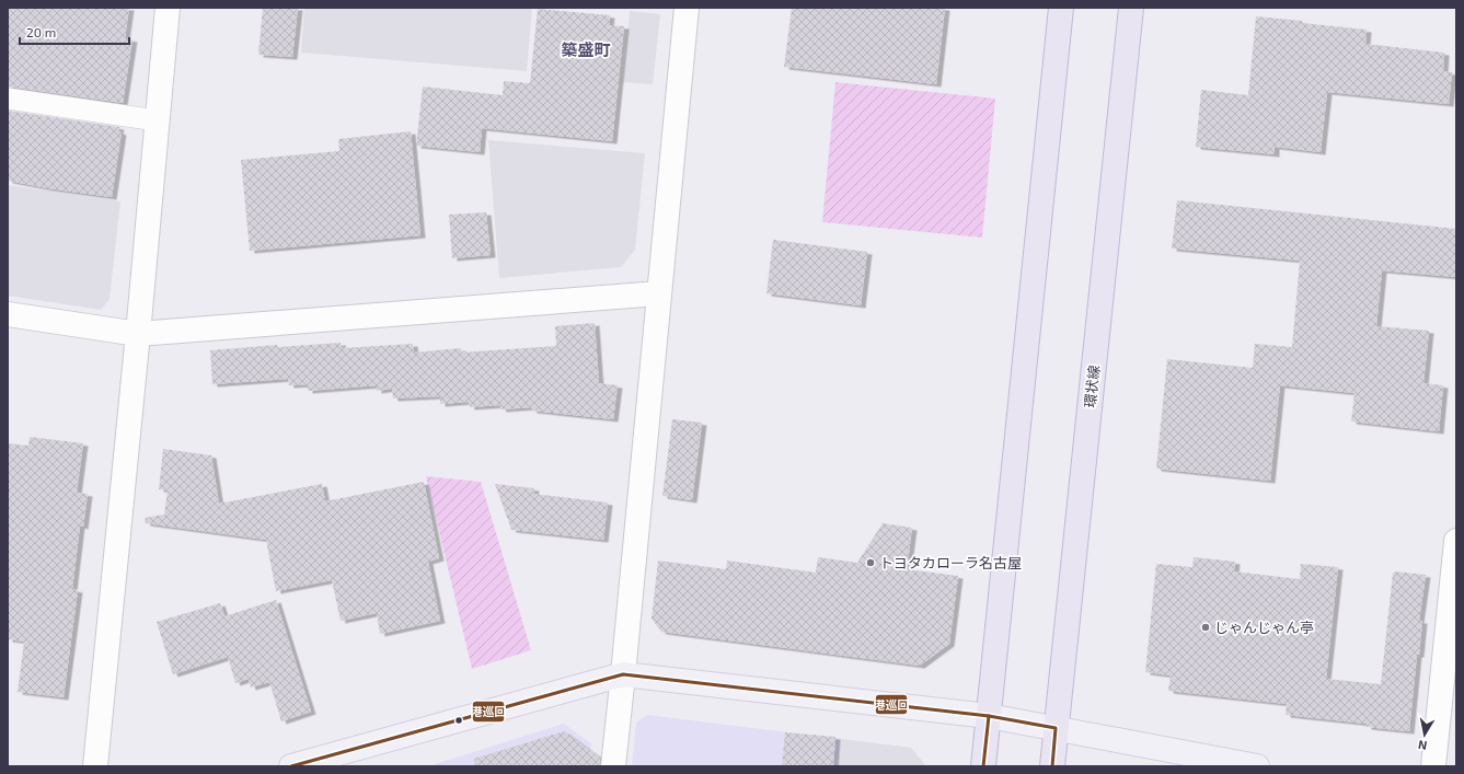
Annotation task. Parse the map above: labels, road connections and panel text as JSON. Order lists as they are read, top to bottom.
{
  "streets": {
    "main road": ["環状線"]
  },
  "districts": ["築盛町"],
  "places": ["トヨタカローラ名古屋", "じゃんじゃん亭"],
  "lines": ["transit line 港巡回"],
  "scale_bar": "20 m",
  "north": "bottom"
}
